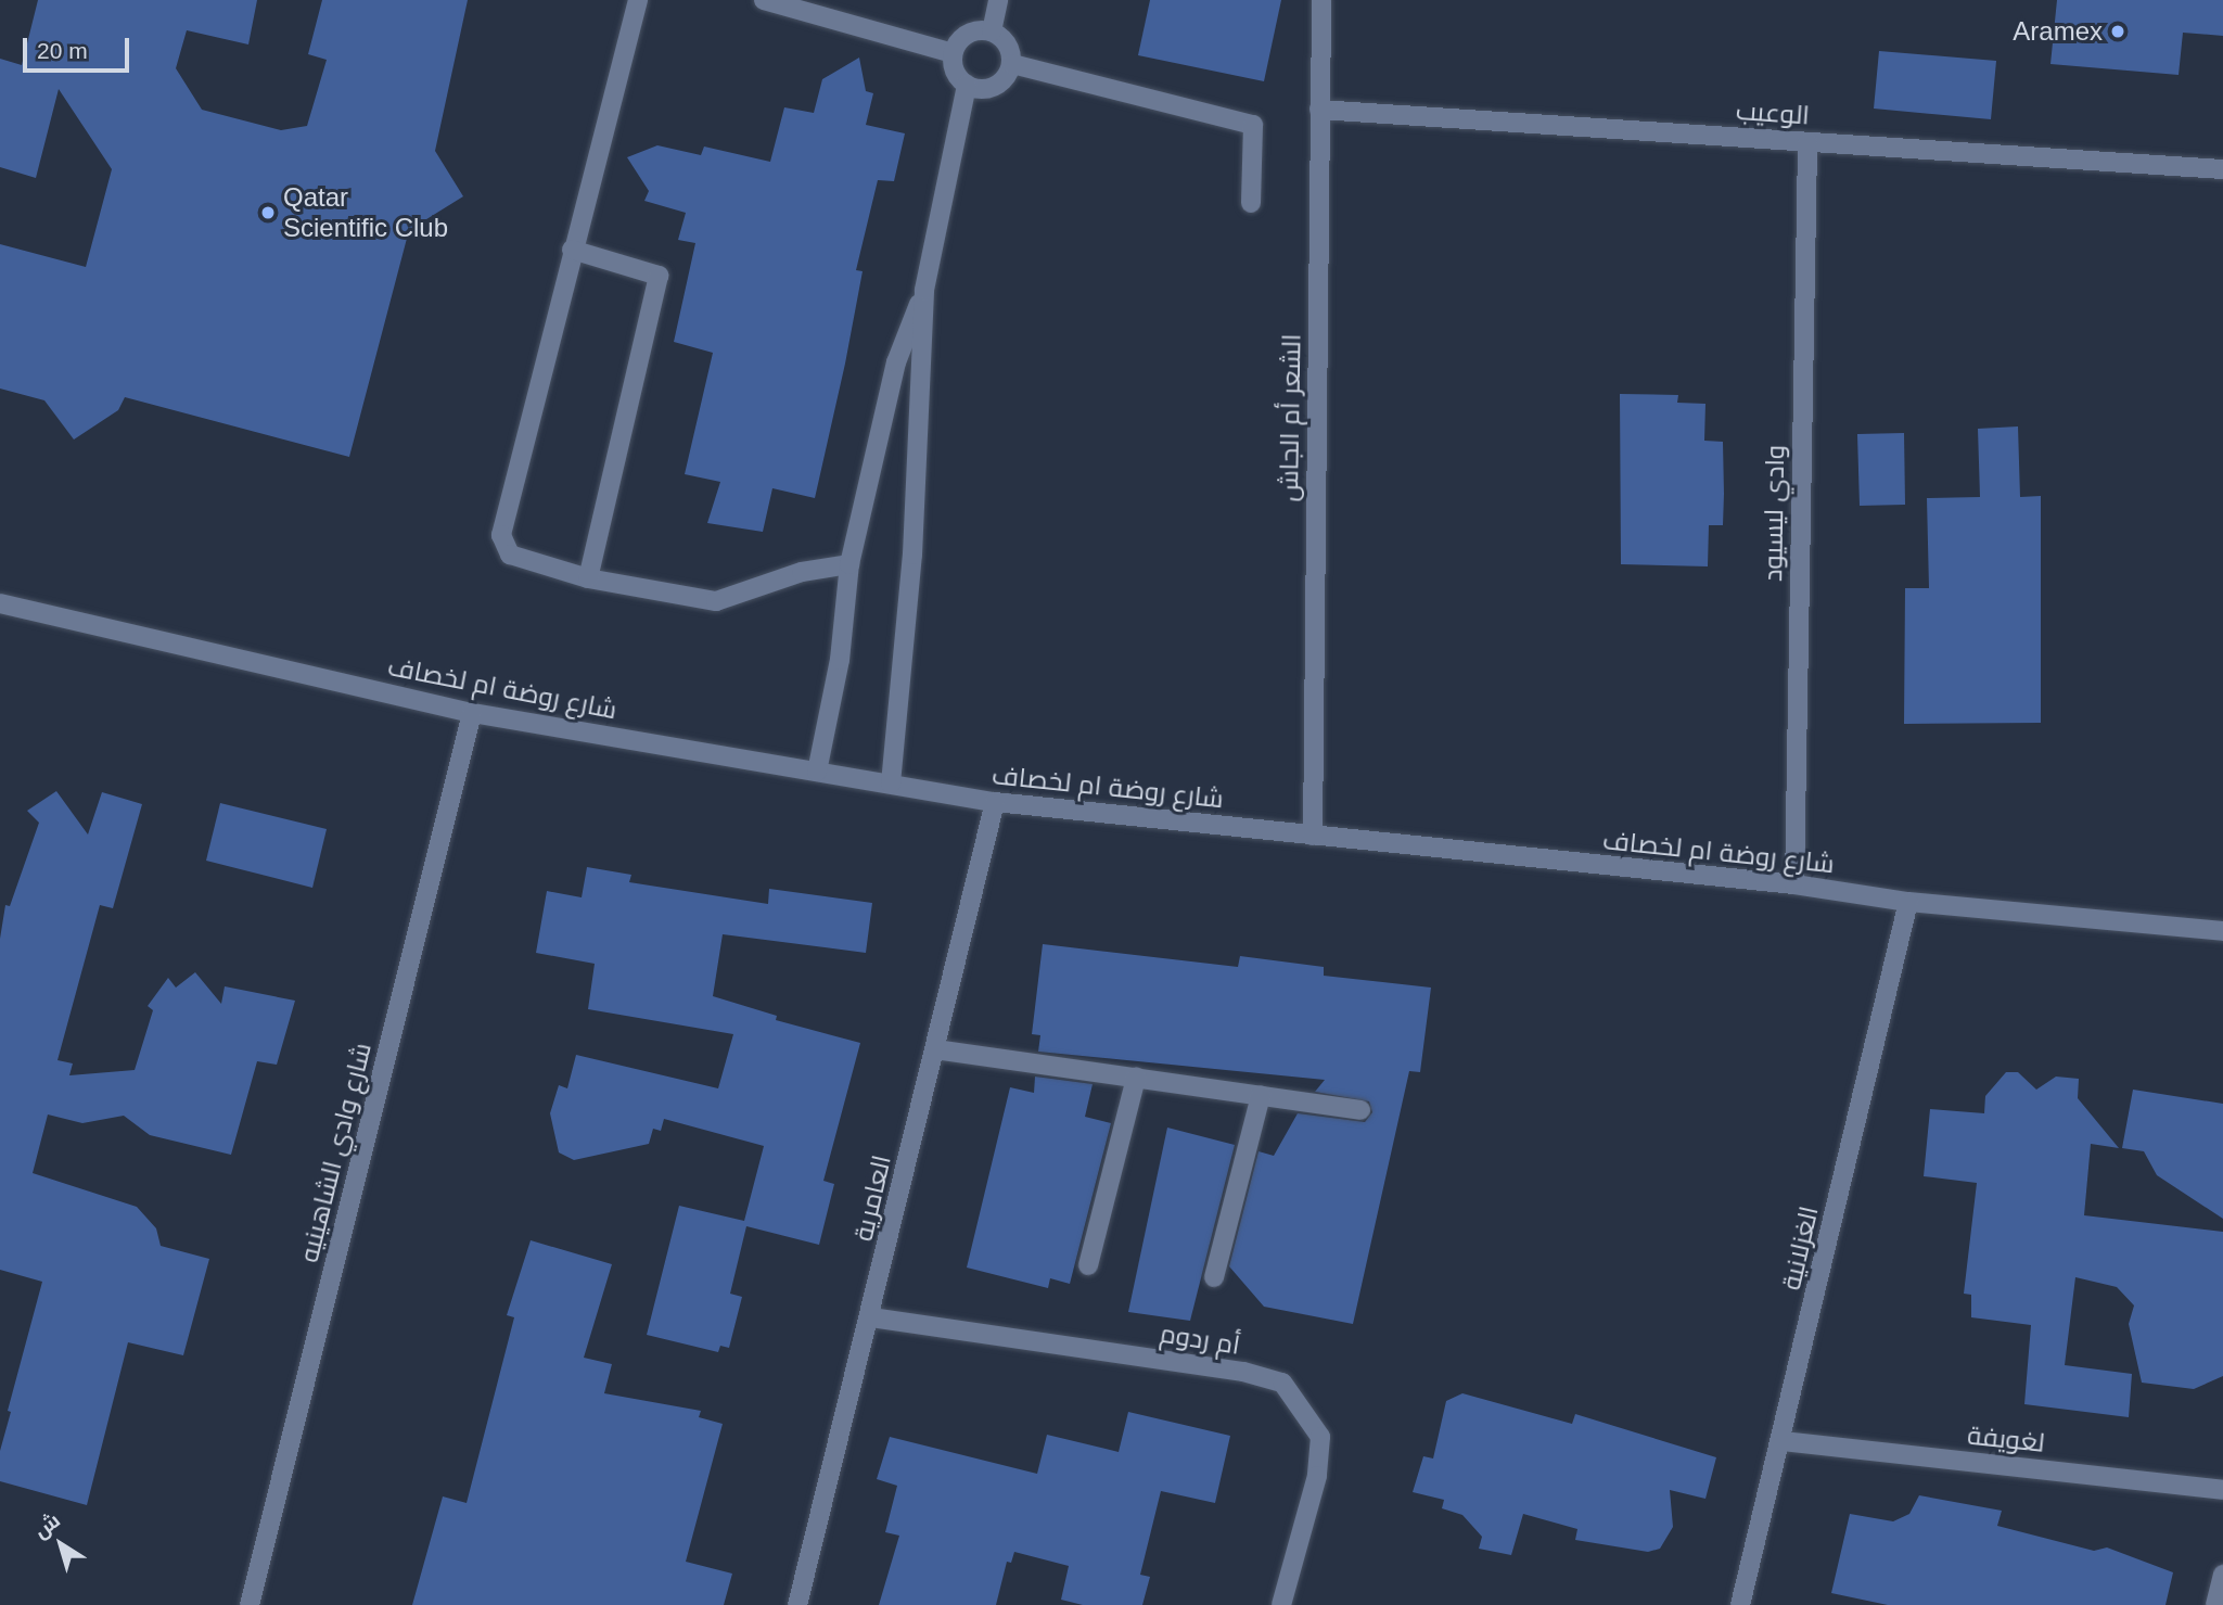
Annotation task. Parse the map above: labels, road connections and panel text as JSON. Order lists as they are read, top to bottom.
{
  "streets": {
    "street": [
      "الوعيب",
      "الشعر أم الجاش",
      "وادي ليسيود",
      "شارع روضة ام لخصاف",
      "شارع وادي الشاهينيه",
      "العامرية",
      "الغزلانية",
      "أم ردوم",
      "لغويفة"
    ]
  },
  "crossings": [
    ["الوعيب", "الشعر أم الجاش"],
    ["الوعيب", "وادي ليسيود"],
    ["الشعر أم الجاش", "شارع روضة ام لخصاف"],
    ["وادي ليسيود", "شارع روضة ام لخصاف"],
    ["شارع روضة ام لخصاف", "شارع وادي الشاهينيه"],
    ["شارع روضة ام لخصاف", "العامرية"],
    ["شارع روضة ام لخصاف", "الغزلانية"],
    ["العامرية", "أم ردوم"],
    ["الغزلانية", "لغويفة"]
  ],
  "places": ["Aramex", "Qatar Scientific Club"],
  "scale_bar": "20 m",
  "north": "top left"
}
